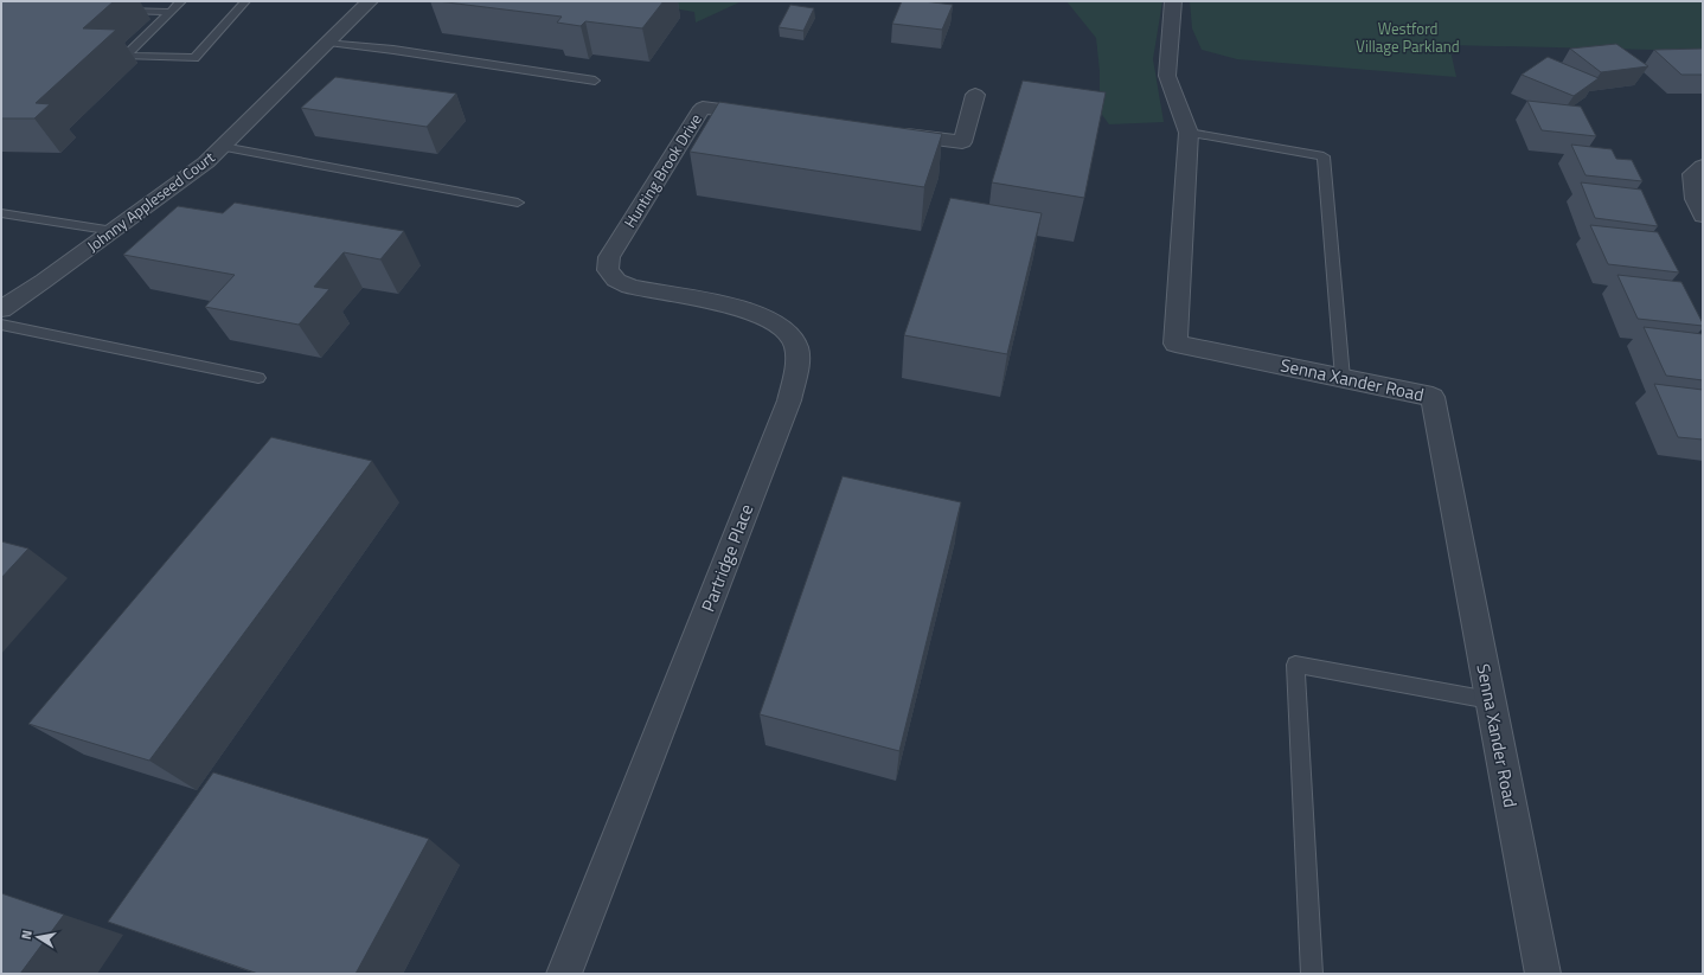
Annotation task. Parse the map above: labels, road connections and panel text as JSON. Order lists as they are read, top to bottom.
{
  "streets": {
    "street": [
      "Hunting Brook Drive",
      "Johnny Appleseed Court",
      "Senna Xander Road",
      "Partridge Place"
    ]
  },
  "crossings": [
    ["Hunting Brook Drive", "Partridge Place"]
  ],
  "parks": ["Westford Village Parkland"],
  "north": "left"
}
